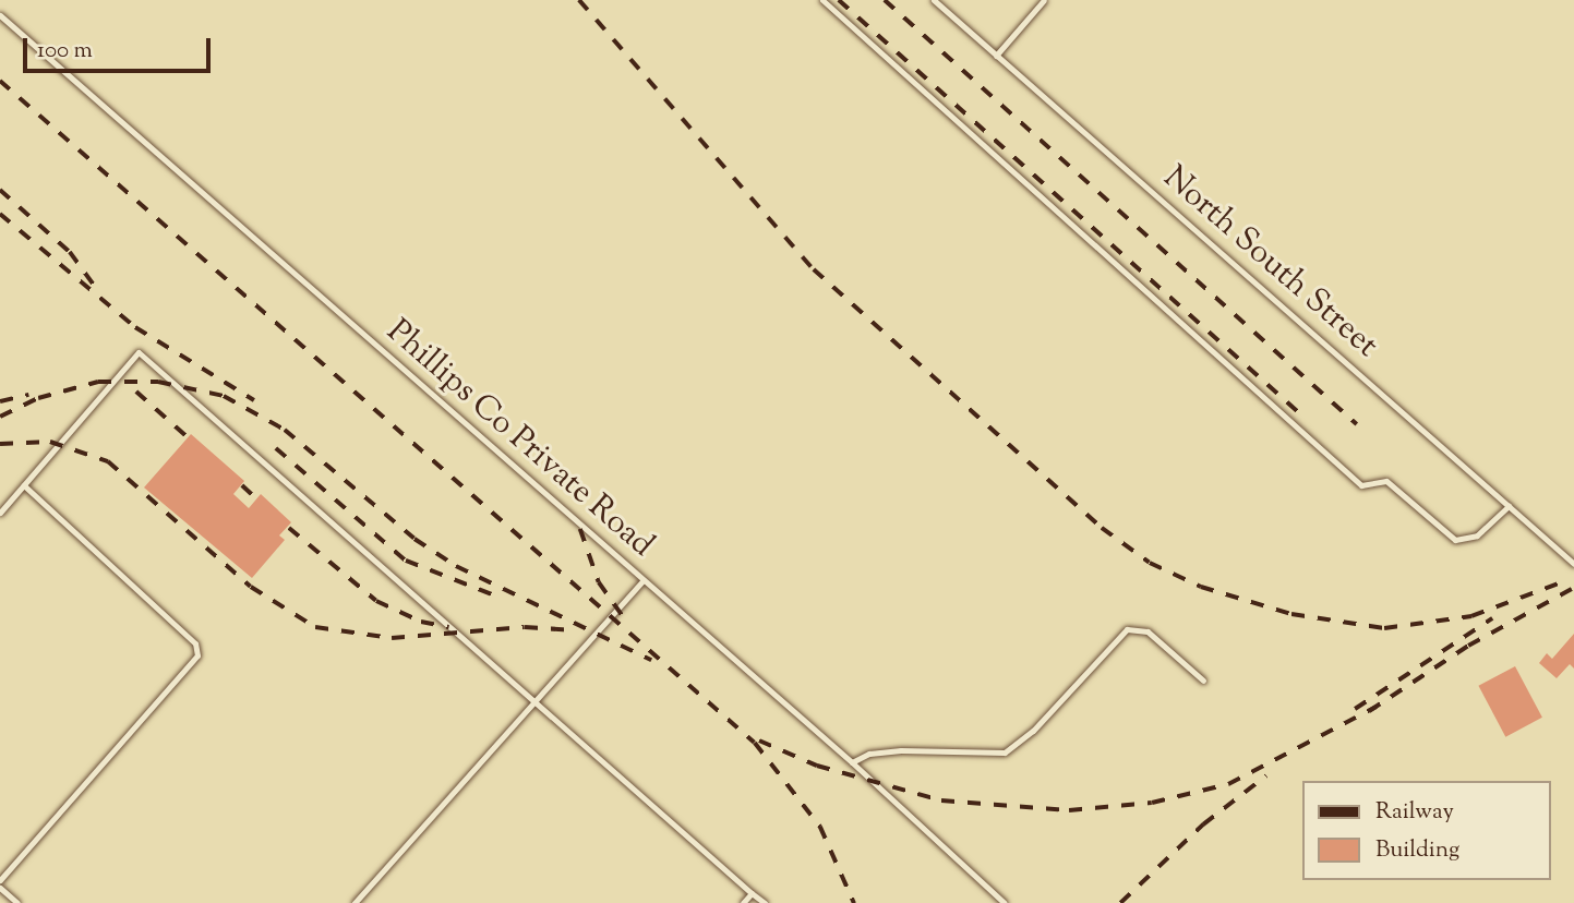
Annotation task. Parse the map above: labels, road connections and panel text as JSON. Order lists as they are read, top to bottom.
{
  "streets": {
    "lane": ["North South Street", "Phillips Co Private Road"]
  },
  "legend": ["Railway", "Building"],
  "scale_bar": "100 m"
}
